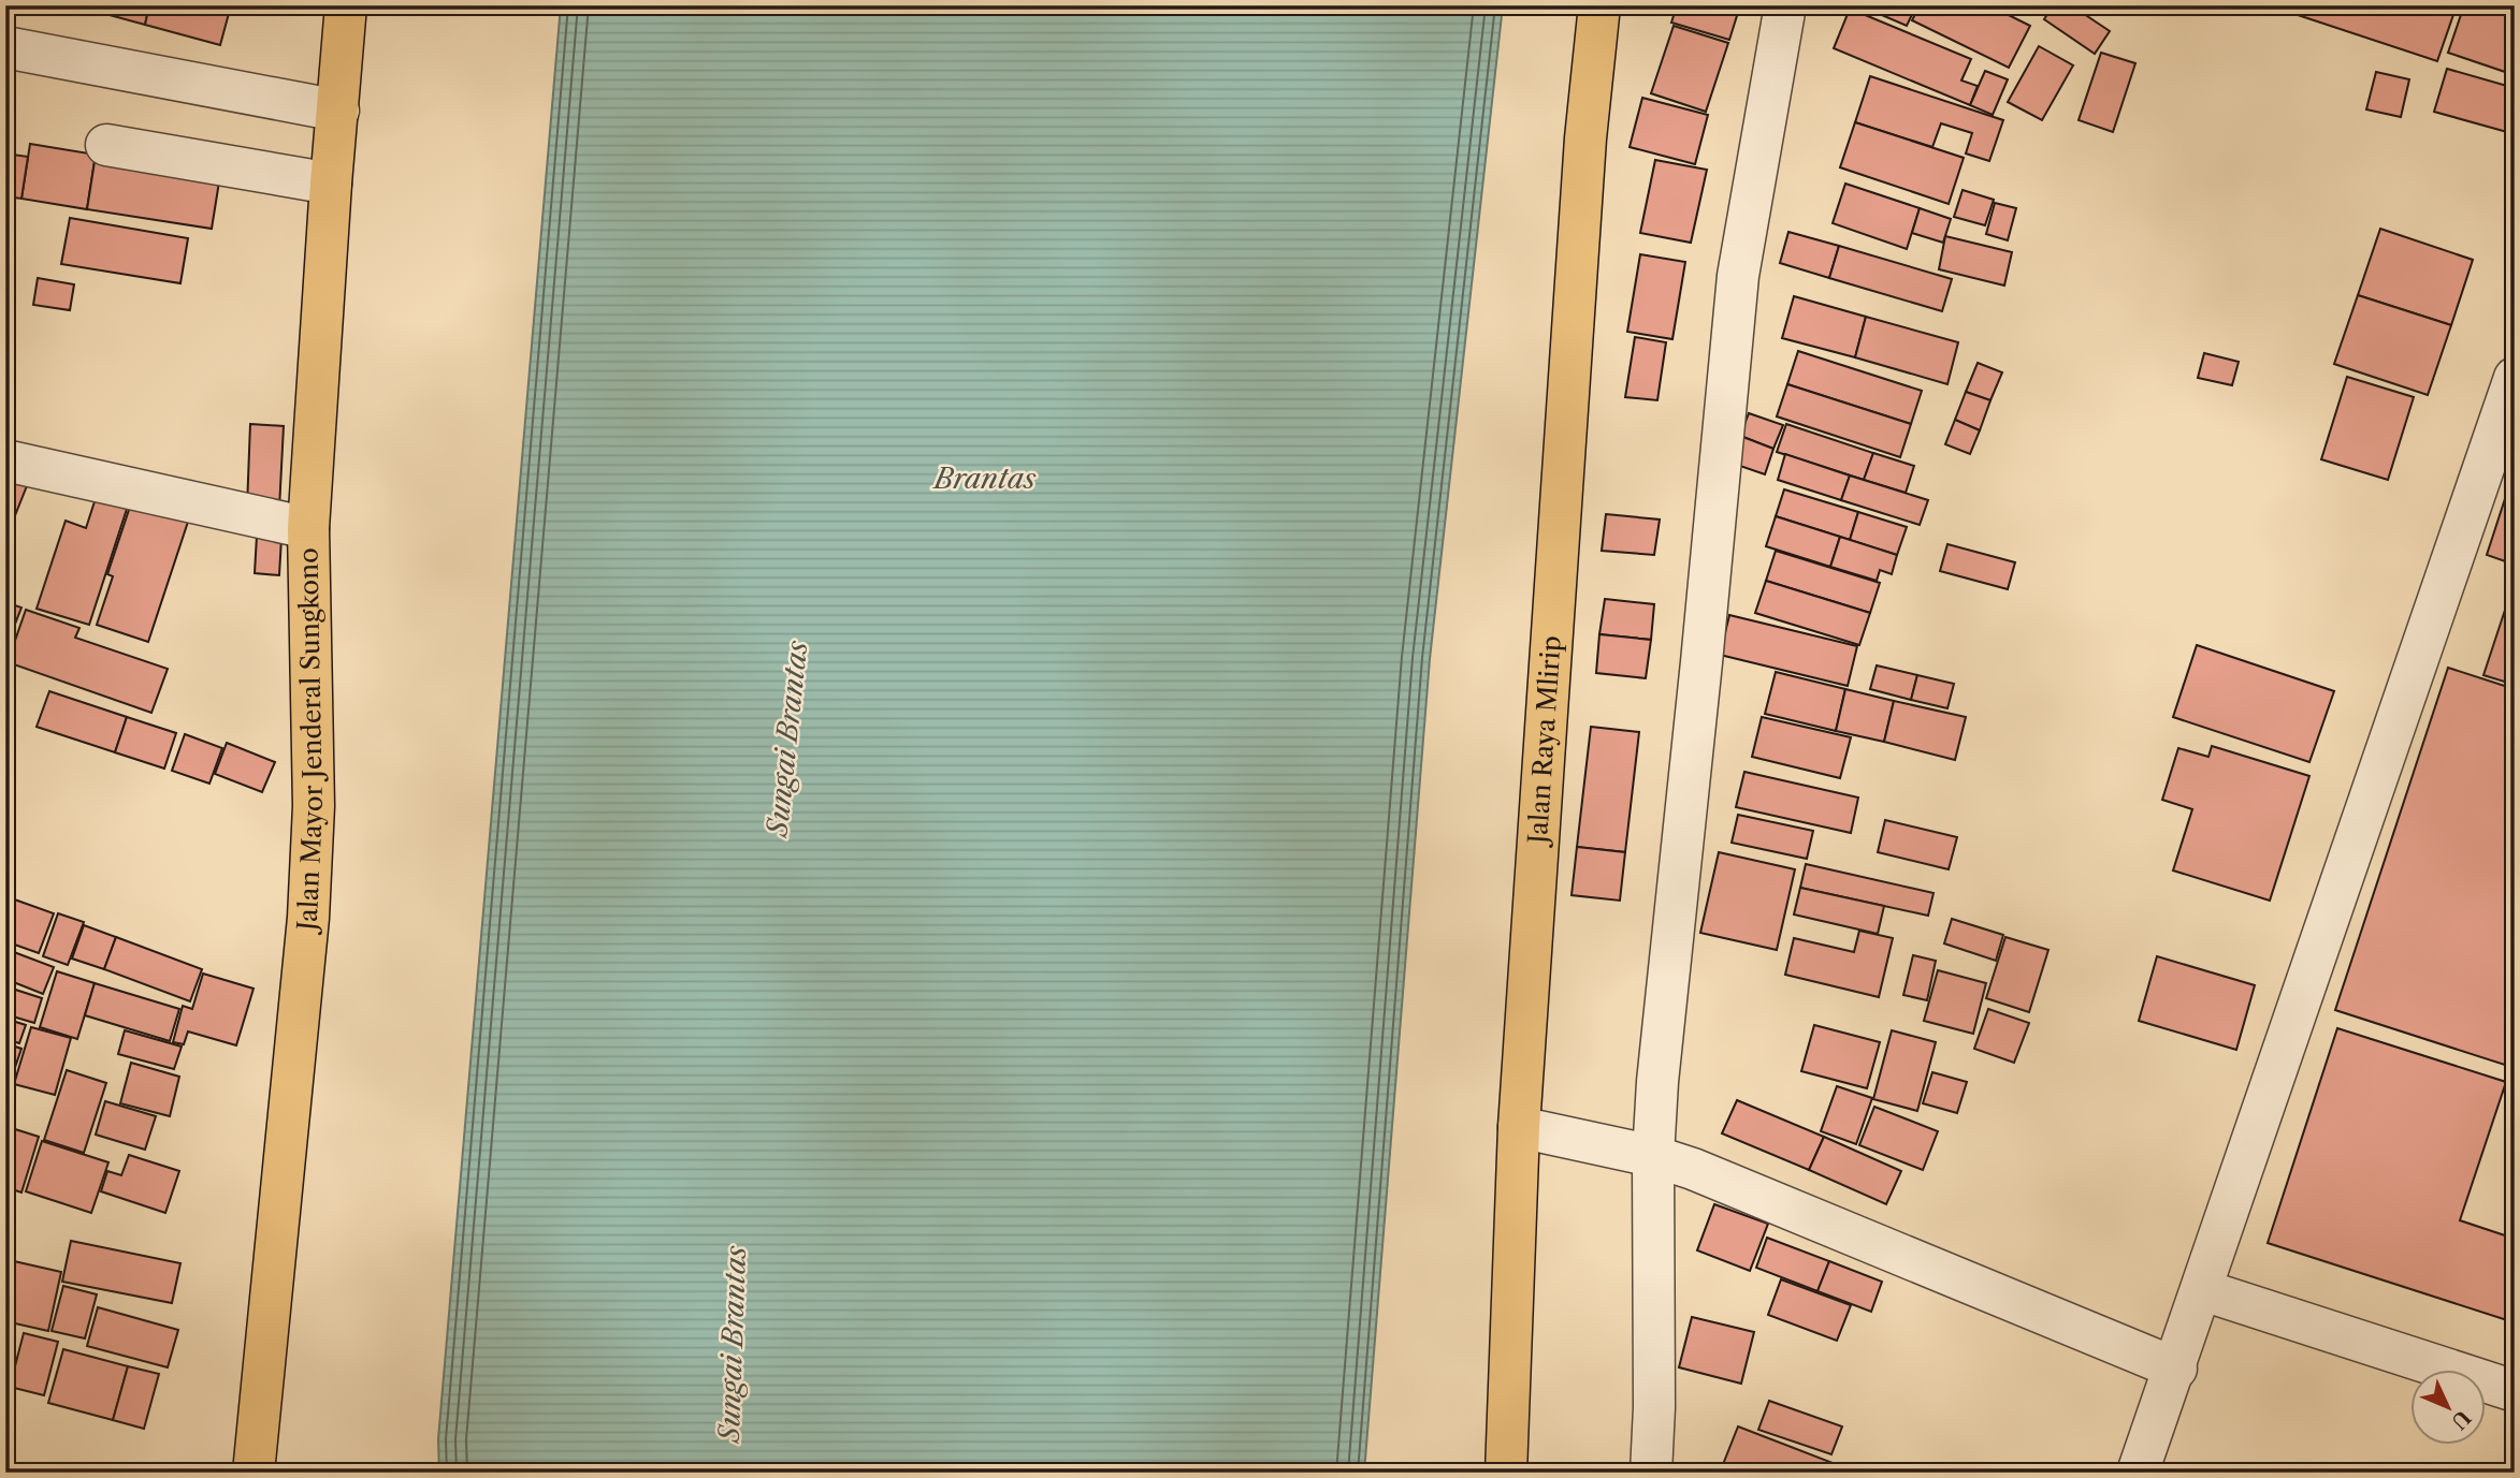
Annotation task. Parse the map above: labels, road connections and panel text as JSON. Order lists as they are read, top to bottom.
{
  "streets": {
    "main road": ["Jalan Raya Mlirip", "Jalan Mayor Jenderal Sungkono"]
  },
  "water": ["Brantas", "Sungai Brantas"],
  "north": "bottom right"
}
